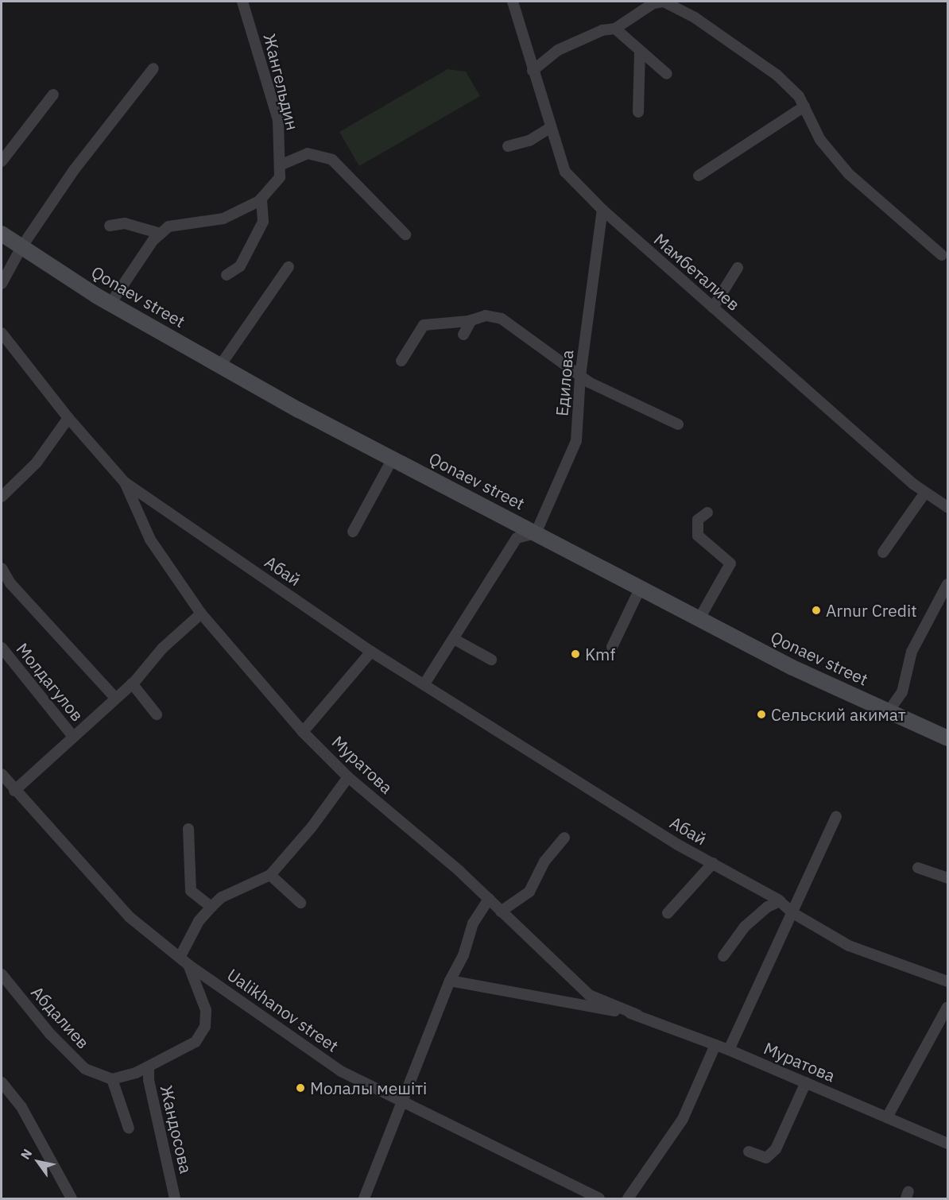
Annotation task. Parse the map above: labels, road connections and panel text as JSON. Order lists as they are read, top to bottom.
{
  "streets": {
    "main road": ["Qonaev street"],
    "street": [
      "Жангельдин",
      "Мамбеталиев",
      "Едилова",
      "Абай",
      "Молдагулов",
      "Муратова",
      "Ualikhanov street",
      "Абдалиев",
      "Жандосова"
    ]
  },
  "crossings": [
    ["Мамбеталиев", "Едилова"],
    ["Qonaev street", "Едилова"],
    ["Абай", "Муратова"]
  ],
  "places": [
    "Arnur Credit",
    "Kmf",
    "Сельский акимат",
    "Молалы мешіті"
  ],
  "north": "top left"
}
